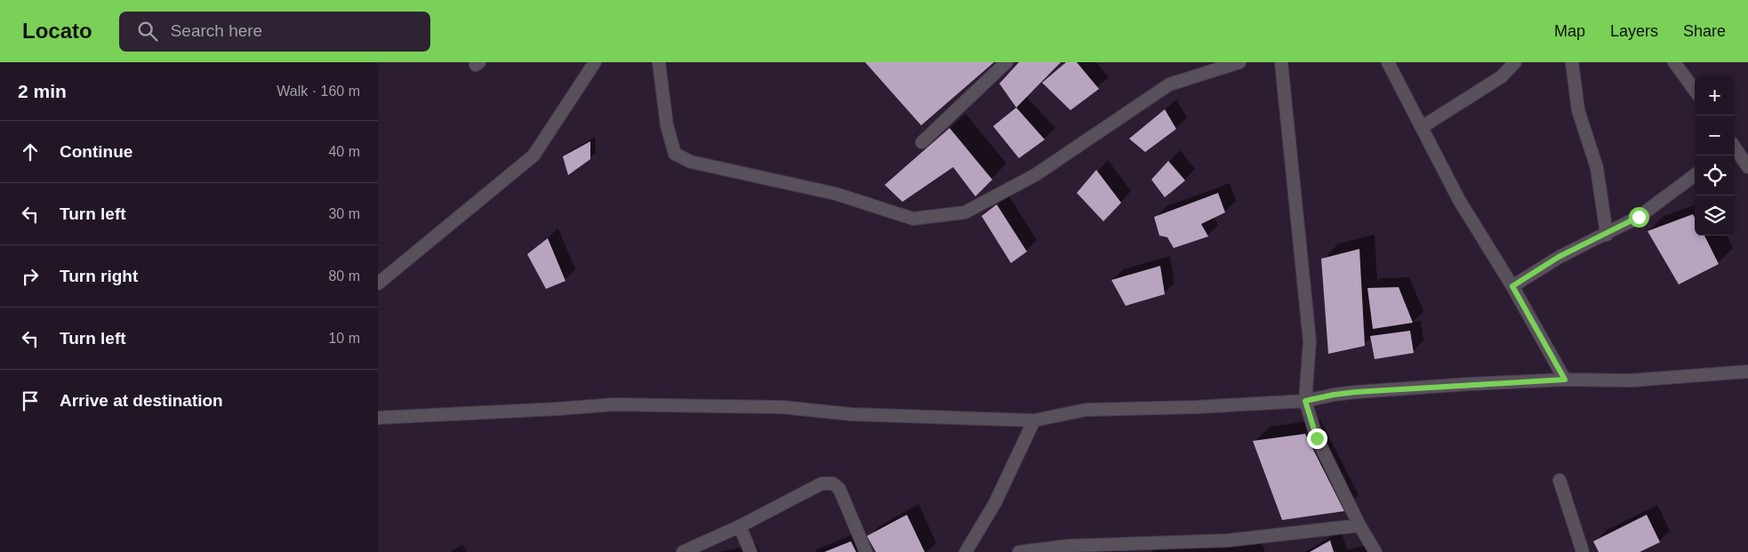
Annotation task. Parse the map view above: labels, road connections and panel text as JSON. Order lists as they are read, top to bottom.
{
  "page": {
    "header": "Locato",
    "search": "Search here",
    "nav": ["Map", "Layers", "Share"],
    "heading": ["2 min", "Walk · 160 m"],
    "map_buttons": ["+", "−"],
    "list": [
      ["Continue", "40 m"],
      ["Turn left", "30 m"],
      ["Turn right", "80 m"],
      ["Turn left", "10 m"],
      "Arrive at destination"
    ]
  }
}
